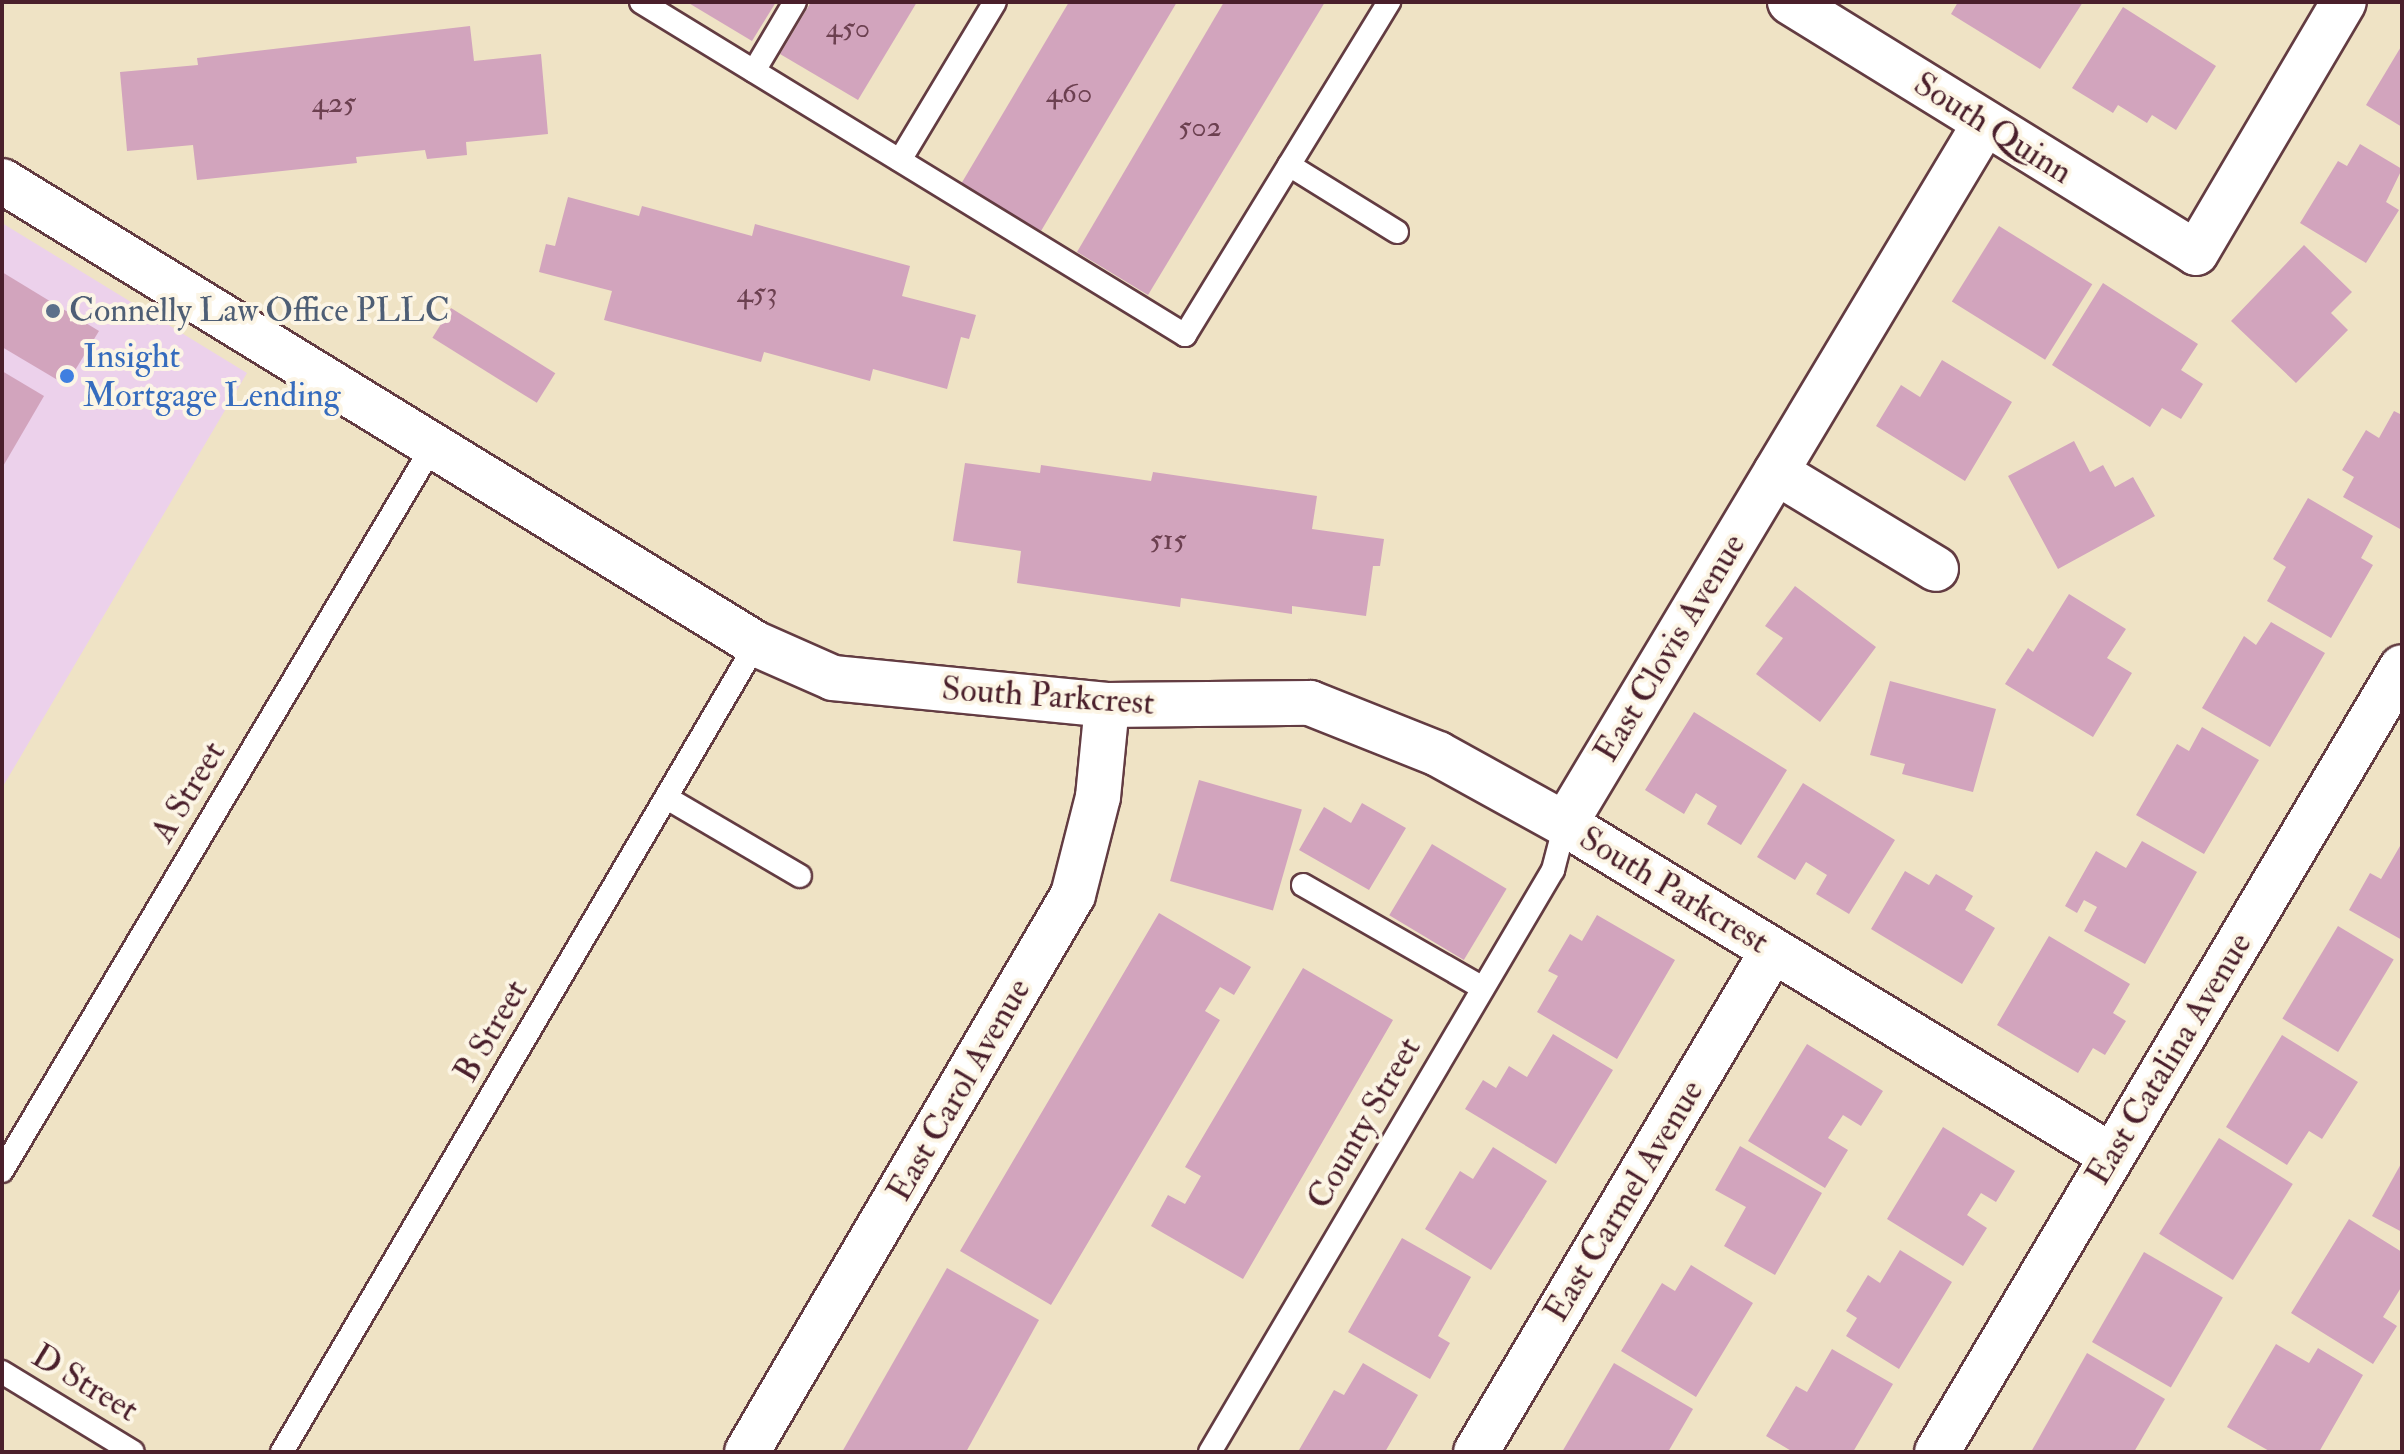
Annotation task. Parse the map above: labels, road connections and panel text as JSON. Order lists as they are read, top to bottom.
{
  "streets": {
    "street": [
      "South Quinn",
      "East Clovis Avenue",
      "South Parkcrest",
      "East Catalina Avenue",
      "East Carol Avenue",
      "East Carmel Avenue"
    ],
    "lane": [
      "A Street",
      "B Street",
      "County Street",
      "D Street"
    ]
  },
  "crossings": [
    ["South Quinn", "East Clovis Avenue"],
    ["East Clovis Avenue", "South Parkcrest"],
    ["East Clovis Avenue", "County Street"],
    ["South Parkcrest", "A Street"],
    ["South Parkcrest", "B Street"],
    ["South Parkcrest", "East Catalina Avenue"],
    ["South Parkcrest", "East Carol Avenue"],
    ["South Parkcrest", "County Street"],
    ["South Parkcrest", "East Carmel Avenue"]
  ],
  "places": ["Connelly Law Office PLLC", "Insight Mortgage Lending"],
  "house_numbers": [
    "450",
    "460",
    "425",
    "502",
    "453",
    "515"
  ]
}
